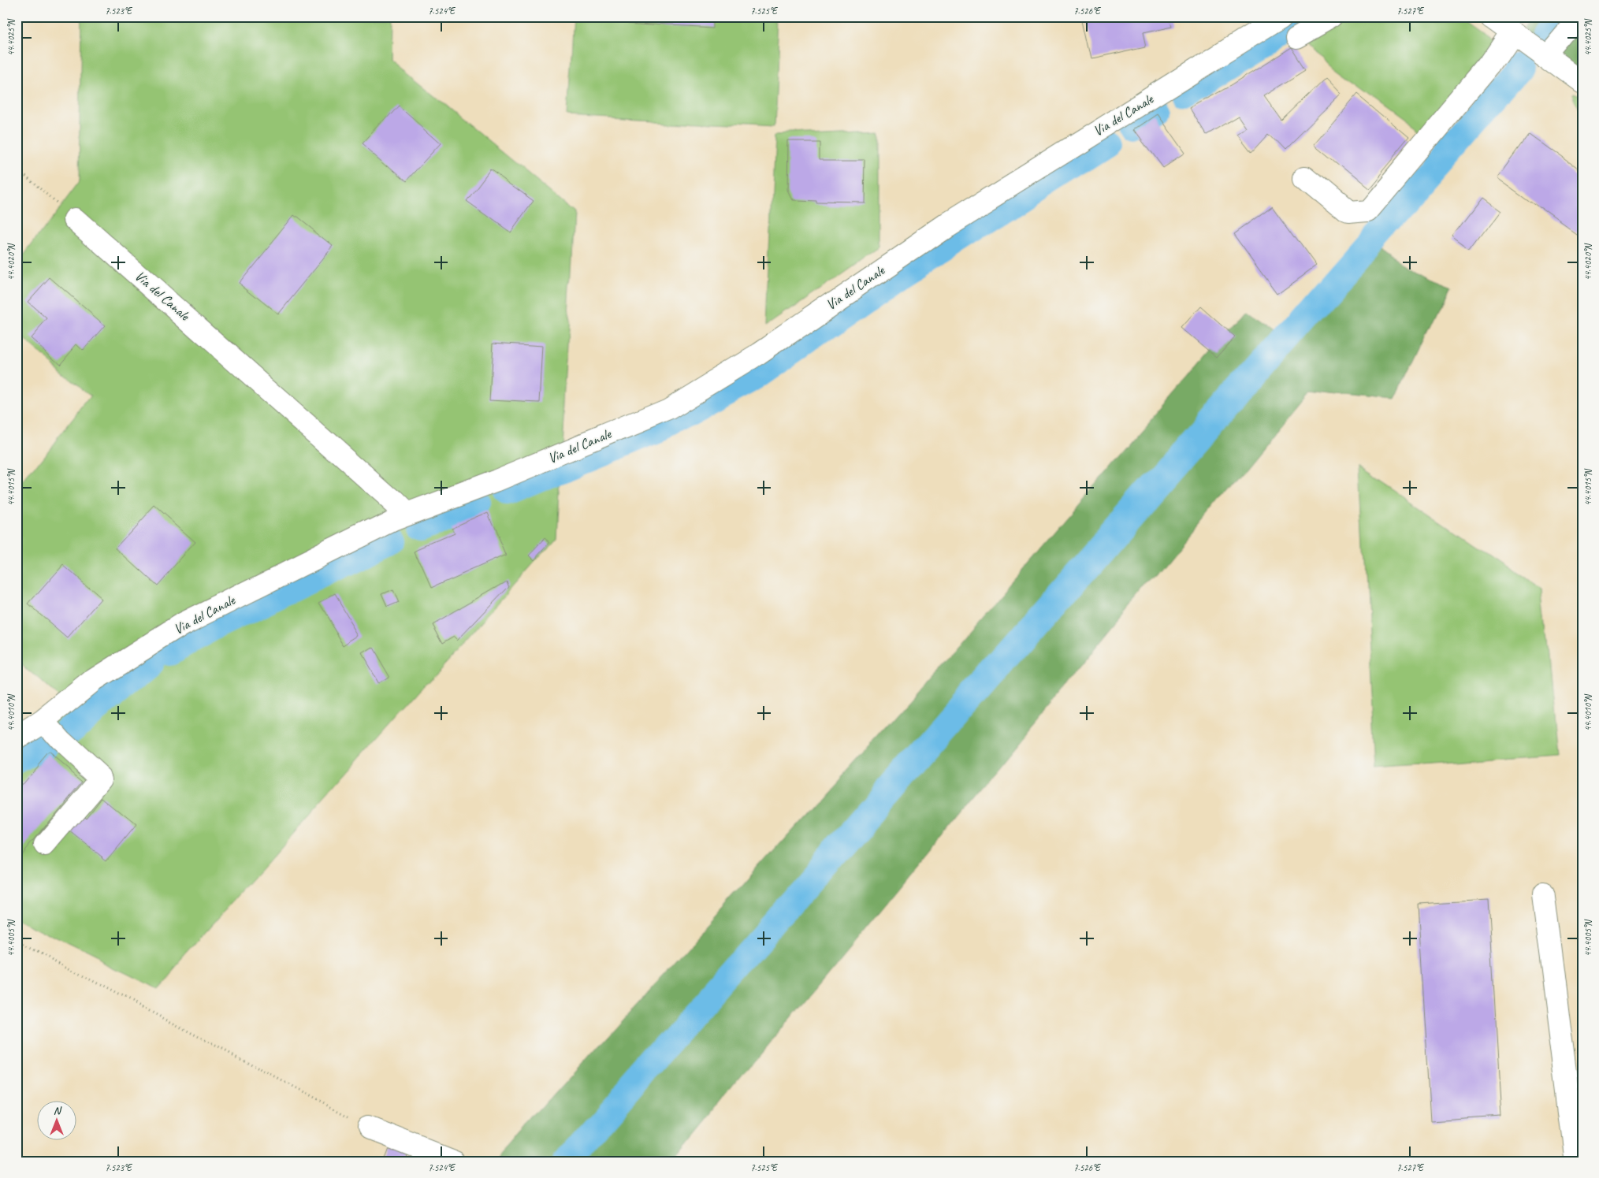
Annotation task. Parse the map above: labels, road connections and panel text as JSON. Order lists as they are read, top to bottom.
{
  "streets": {
    "street": ["Via del Canale"]
  },
  "north": "top",
  "coordinates": [
    "7.523°E",
    "7.524°E",
    "7.525°E",
    "7.526°E",
    "7.527°E",
    "44.4025°N",
    "44.4020°N",
    "44.4015°N",
    "44.4010°N",
    "44.4005°N"
  ]
}
